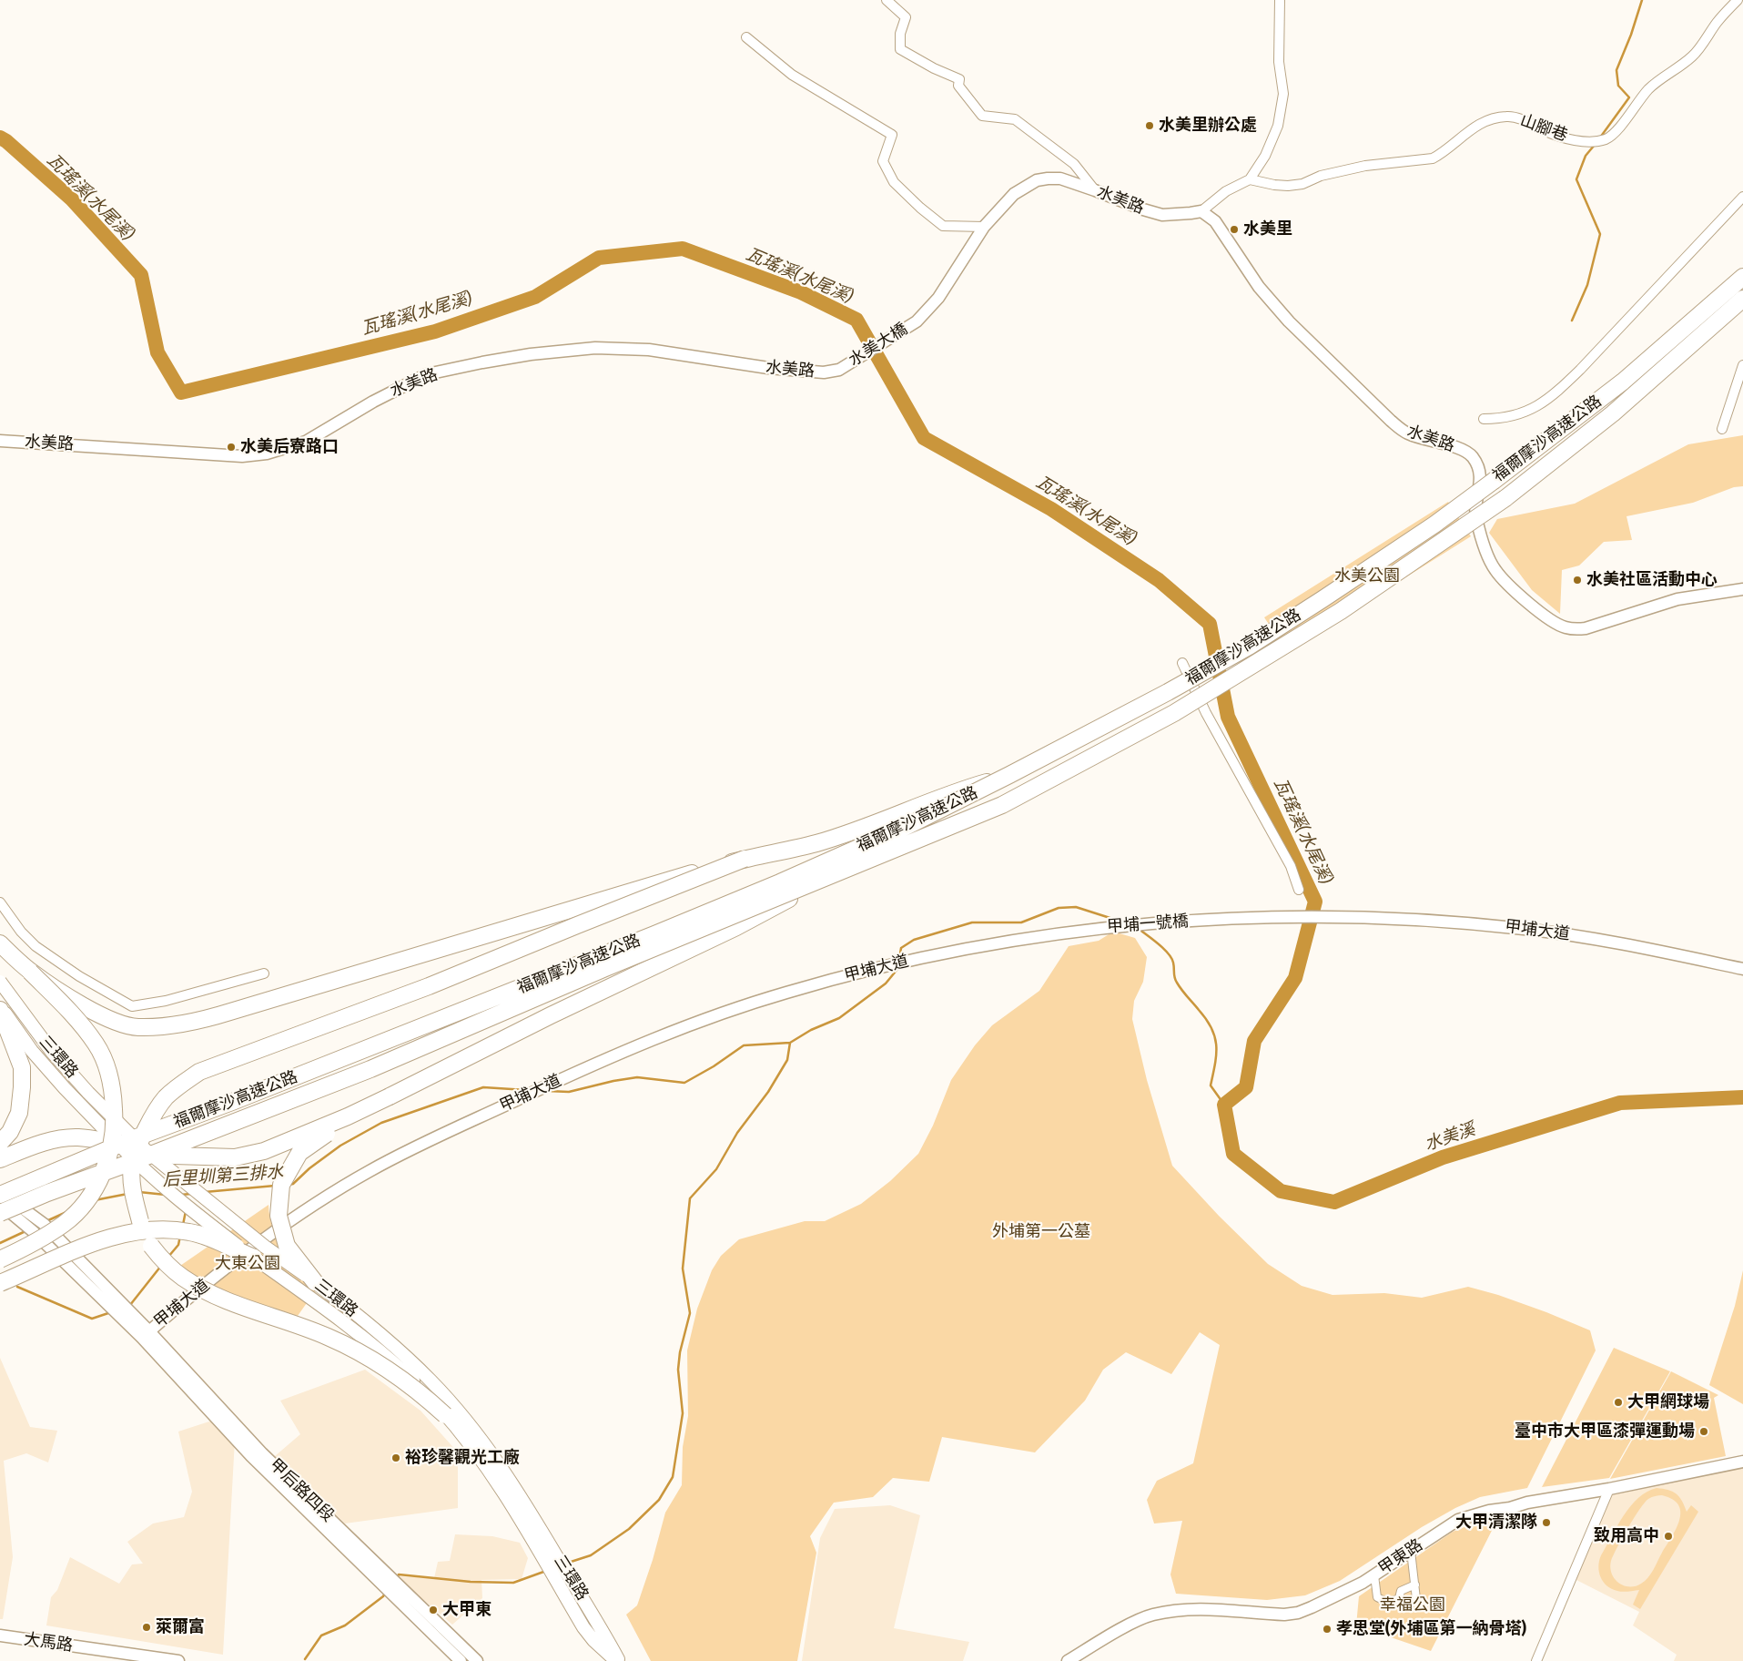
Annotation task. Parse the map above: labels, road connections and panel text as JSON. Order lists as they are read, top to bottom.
{
  "streets": {
    "highway": ["福爾摩沙高速公路"],
    "main road": ["三環路"],
    "street": [
      "山腳巷",
      "水美路",
      "水美大橋",
      "甲埔一號橋",
      "甲埔大道",
      "甲后路四段",
      "甲東路",
      "大馬路"
    ]
  },
  "crossings": [
    ["水美路", "水美大橋"],
    ["甲埔一號橋", "甲埔大道"],
    ["甲埔大道", "甲后路四段"]
  ],
  "water": ["瓦瑤溪(水尾溪)", "水美溪", "后里圳第三排水"],
  "parks": [
    "水美公園",
    "外埔第一公墓",
    "大東公園",
    "幸福公園"
  ],
  "places": [
    "水美里辦公處",
    "水美里",
    "水美后寮路口",
    "水美社區活動中心",
    "大甲網球場",
    "臺中市大甲區漆彈運動場",
    "裕珍馨觀光工廠",
    "大甲清潔隊",
    "致用高中",
    "大甲東",
    "萊爾富",
    "孝思堂(外埔區第一納骨塔)"
  ]
}
